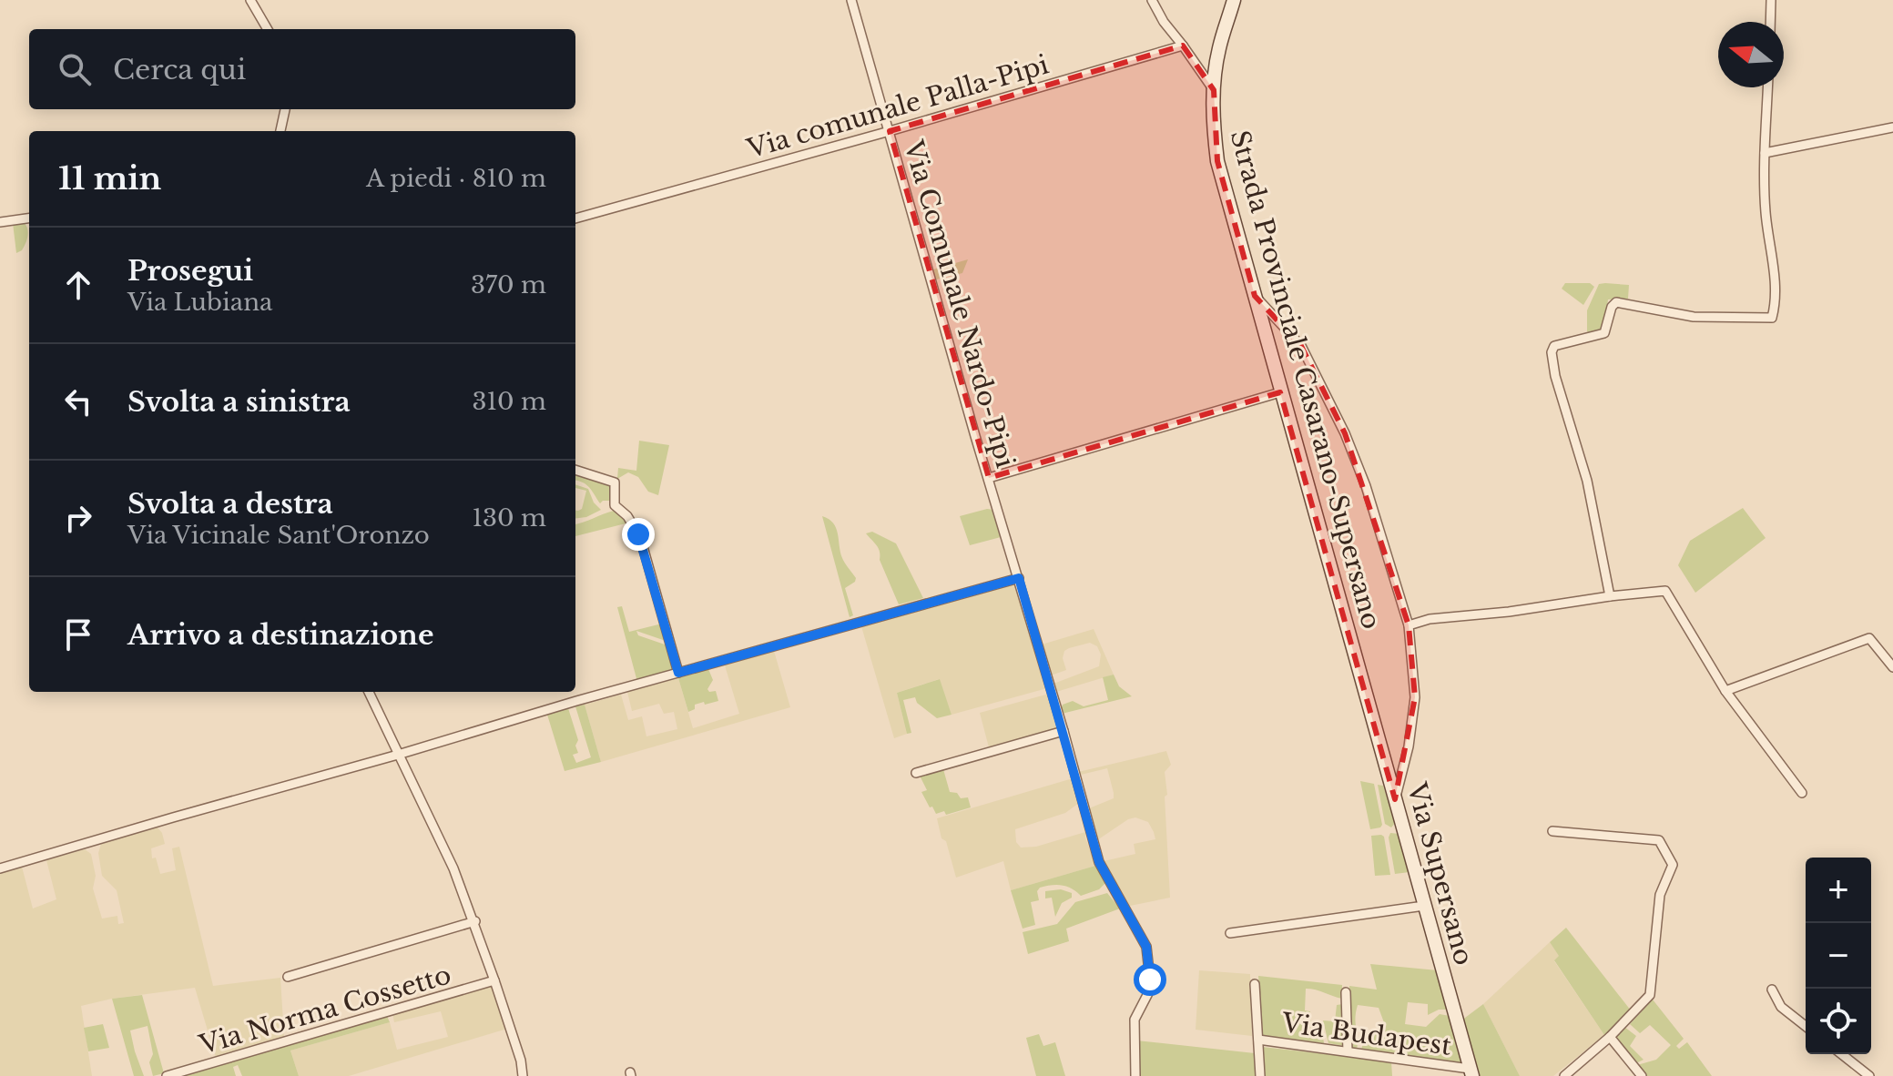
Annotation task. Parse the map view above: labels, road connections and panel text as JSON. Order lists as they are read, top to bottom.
{
  "streets": {
    "main road": ["Strada Provinciale Casarano-Supersano", "Via Supersano"],
    "street": [
      "Via comunale Palla-Pipi",
      "Via Comunale Nardo-Pipi",
      "Via Norma Cossetto",
      "Via Budapest"
    ]
  },
  "crossings": [
    ["Via comunale Palla-Pipi", "Via Comunale Nardo-Pipi"],
    ["Strada Provinciale Casarano-Supersano", "Via Supersano"],
    ["Via Supersano", "Via Budapest"]
  ],
  "north": "left",
  "page": {
    "search": "Cerca qui",
    "heading": ["11 min", "A piedi · 810 m"],
    "list": [
      ["Prosegui", "Via Lubiana", "370 m"],
      ["Svolta a sinistra", "310 m"],
      ["Svolta a destra", "Via Vicinale Sant'Oronzo", "130 m"],
      "Arrivo a destinazione"
    ],
    "map_buttons": ["+", "−"]
  }
}
